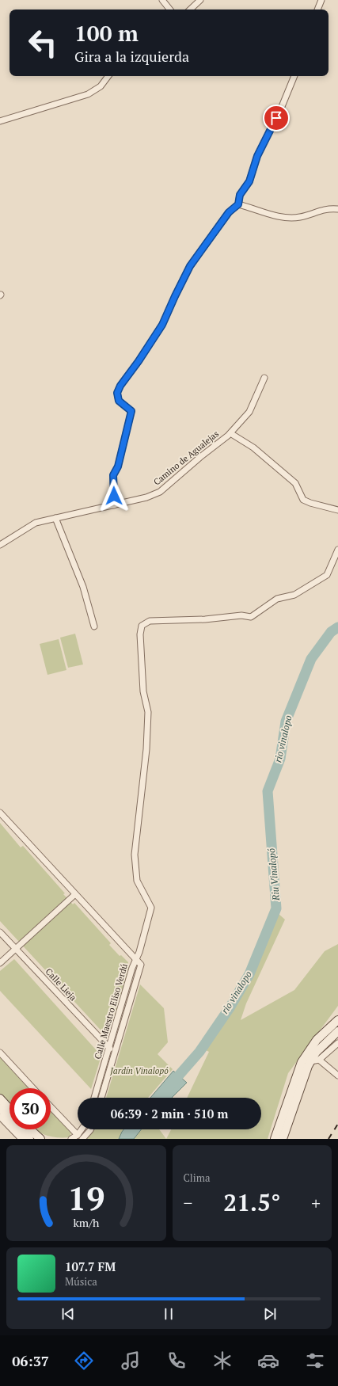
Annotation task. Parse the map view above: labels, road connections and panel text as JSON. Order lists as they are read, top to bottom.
{
  "streets": {
    "street": ["Camino de Agualejas", "Calle Lieja", "Calle Maestro Eliso Verdú"]
  },
  "crossings": [
    ["Calle Lieja", "Calle Maestro Eliso Verdú"]
  ],
  "water": ["rio vinalopo", "Riu Vinalopó"],
  "parks": ["Jardín Vinalopó"],
  "page": {
    "turn": ["100 m", "Gira a la izquierda"],
    "limit": "30",
    "trip": "06:39 · 2 min · 510 m",
    "tile": "Clima",
    "heat": ["−", "21.5°", "+"],
    "song": ["107.7 FM", "Música"],
    "tabs": "06:37",
    "gauge": ["19", "km/h"]
  }
}
